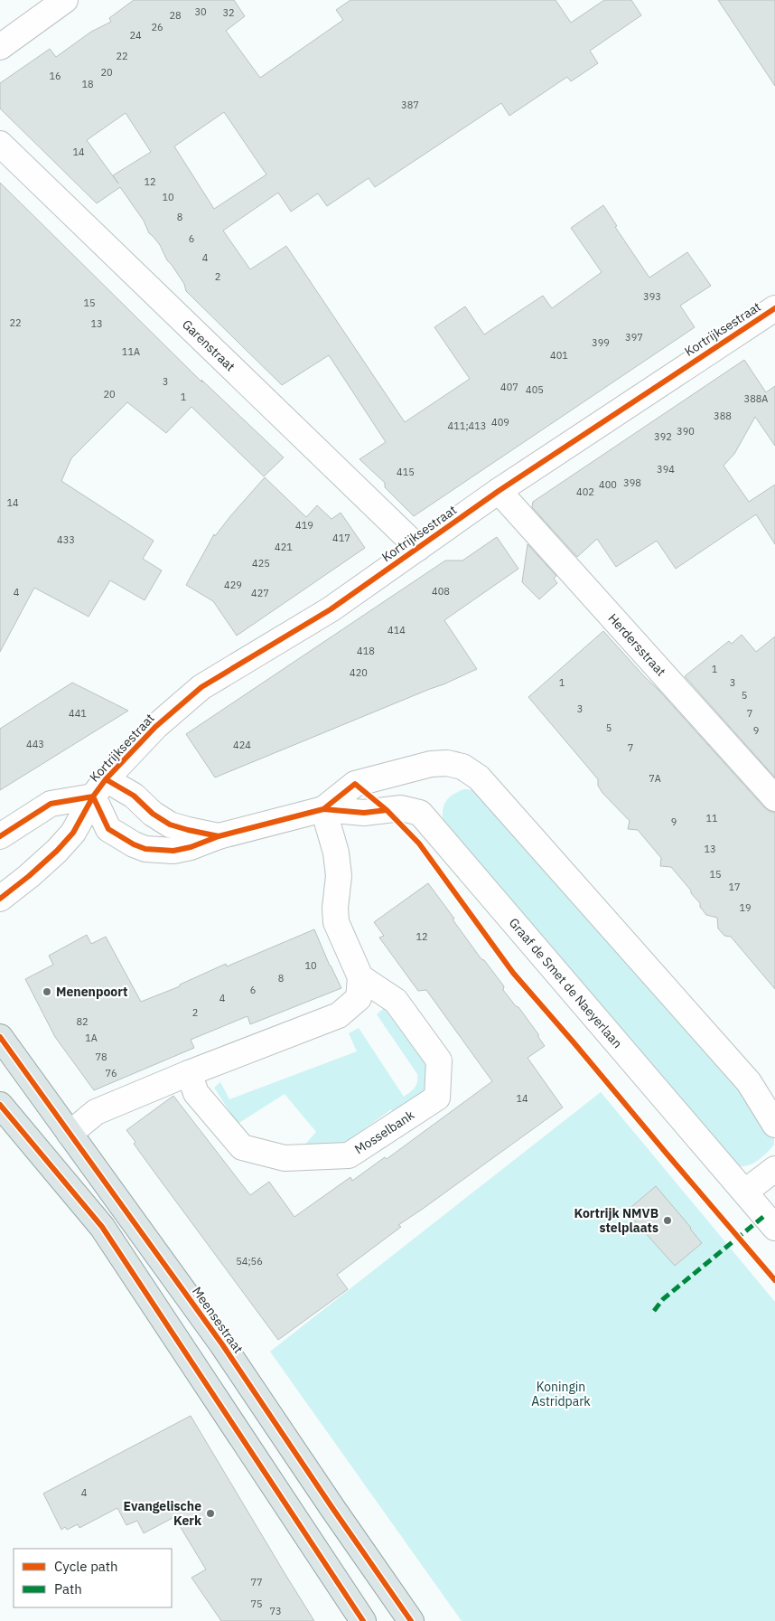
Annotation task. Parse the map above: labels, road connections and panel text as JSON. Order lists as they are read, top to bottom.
{
  "streets": {
    "main road": ["Meensestraat"],
    "street": [
      "Kortrijksestraat",
      "Garenstraat",
      "Herdersstraat",
      "Graaf de Smet de Naeyerlaan",
      "Mosselbank"
    ]
  },
  "crossings": [
    ["Kortrijksestraat", "Garenstraat"],
    ["Kortrijksestraat", "Herdersstraat"],
    ["Kortrijksestraat", "Graaf de Smet de Naeyerlaan"]
  ],
  "parks": ["Koningin Astridpark"],
  "places": ["Menenpoort", "Kortrijk NMVB stelplaats", "Evangelische Kerk"],
  "house_numbers": [
    "30",
    "32",
    "28",
    "26",
    "24",
    "22",
    "20",
    "16",
    "18",
    "387",
    "14",
    "12",
    "10",
    "8",
    "6",
    "4",
    "2",
    "393",
    "15",
    "22",
    "13",
    "397",
    "399",
    "11A",
    "401",
    "3",
    "407",
    "405",
    "20",
    "1",
    "388A",
    "388",
    "409",
    "411;413",
    "390",
    "392",
    "394",
    "415",
    "398",
    "400",
    "402",
    "14",
    "419",
    "417",
    "433",
    "421",
    "425",
    "429",
    "408",
    "4",
    "427",
    "414",
    "418",
    "1",
    "420",
    "1",
    "3",
    "5",
    "3",
    "441",
    "7",
    "5",
    "9",
    "443",
    "424",
    "7",
    "7A",
    "11",
    "9",
    "13",
    "15",
    "17",
    "19",
    "12",
    "10",
    "8",
    "6",
    "4",
    "2",
    "82",
    "1A",
    "78",
    "76",
    "14",
    "54;56",
    "4",
    "77",
    "75",
    "73"
  ],
  "legend": ["Cycle path", "Path"]
}
